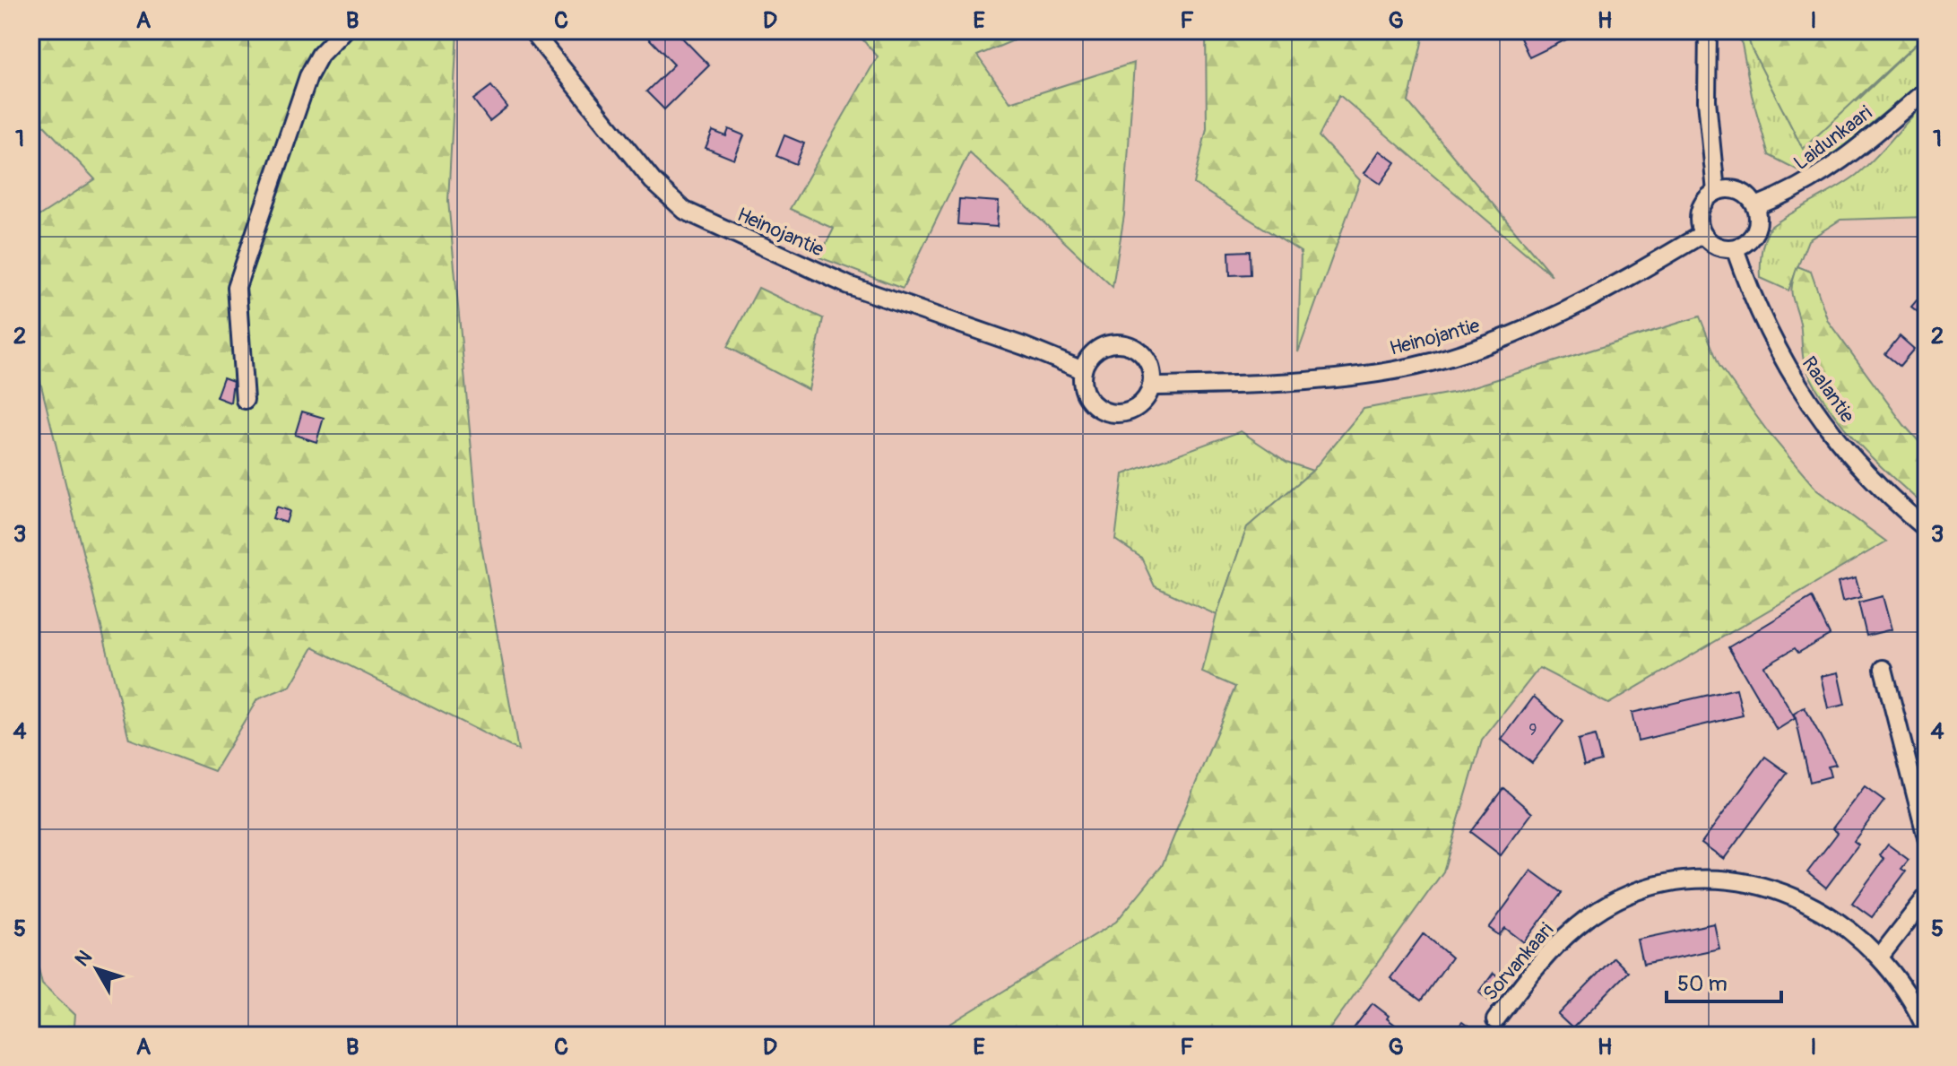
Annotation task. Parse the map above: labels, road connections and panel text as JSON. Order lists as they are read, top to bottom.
{
  "streets": {
    "street": [
      "Laidunkaari",
      "Heinojantie",
      "Raalantie",
      "Sorvankaari"
    ]
  },
  "crossings": [
    ["Laidunkaari", "Heinojantie"],
    ["Laidunkaari", "Raalantie"],
    ["Heinojantie", "Raalantie"]
  ],
  "house_numbers": ["9"],
  "scale_bar": "50 m",
  "north": "top left",
  "grid": {
    "columns": [
      "A",
      "B",
      "C",
      "D",
      "E",
      "F",
      "G",
      "H",
      "I"
    ],
    "rows": [
      "1",
      "2",
      "3",
      "4",
      "5"
    ]
  }
}
